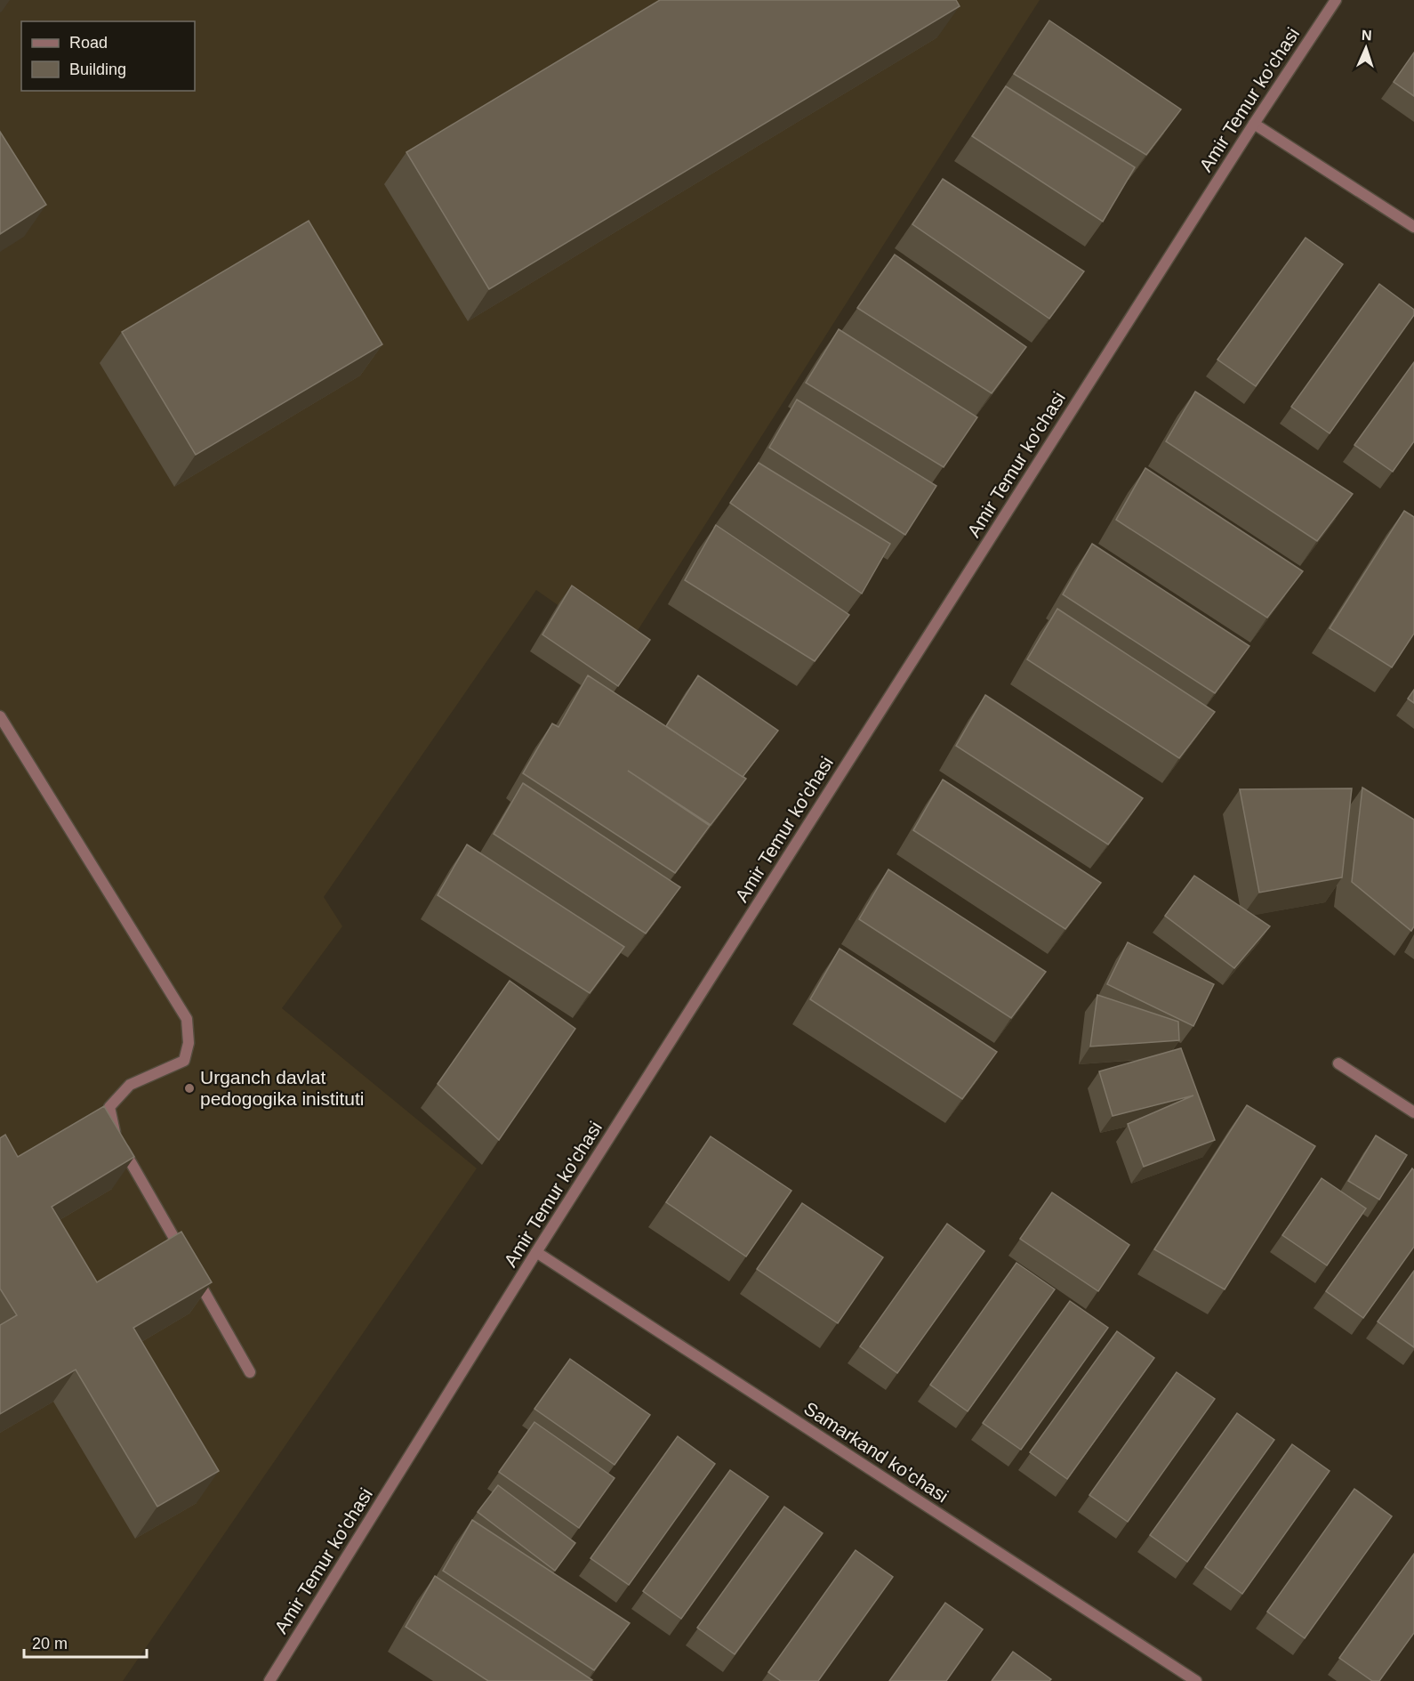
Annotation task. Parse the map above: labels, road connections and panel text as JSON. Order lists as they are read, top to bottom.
{
  "streets": {
    "street": ["Amir Temur ko'chasi", "Samarkand ko'chasi"]
  },
  "crossings": [
    ["Amir Temur ko'chasi", "Samarkand ko'chasi"]
  ],
  "places": ["Urganch davlat pedogogika inistituti"],
  "legend": ["Road", "Building"],
  "scale_bar": "20 m",
  "north": "top"
}
